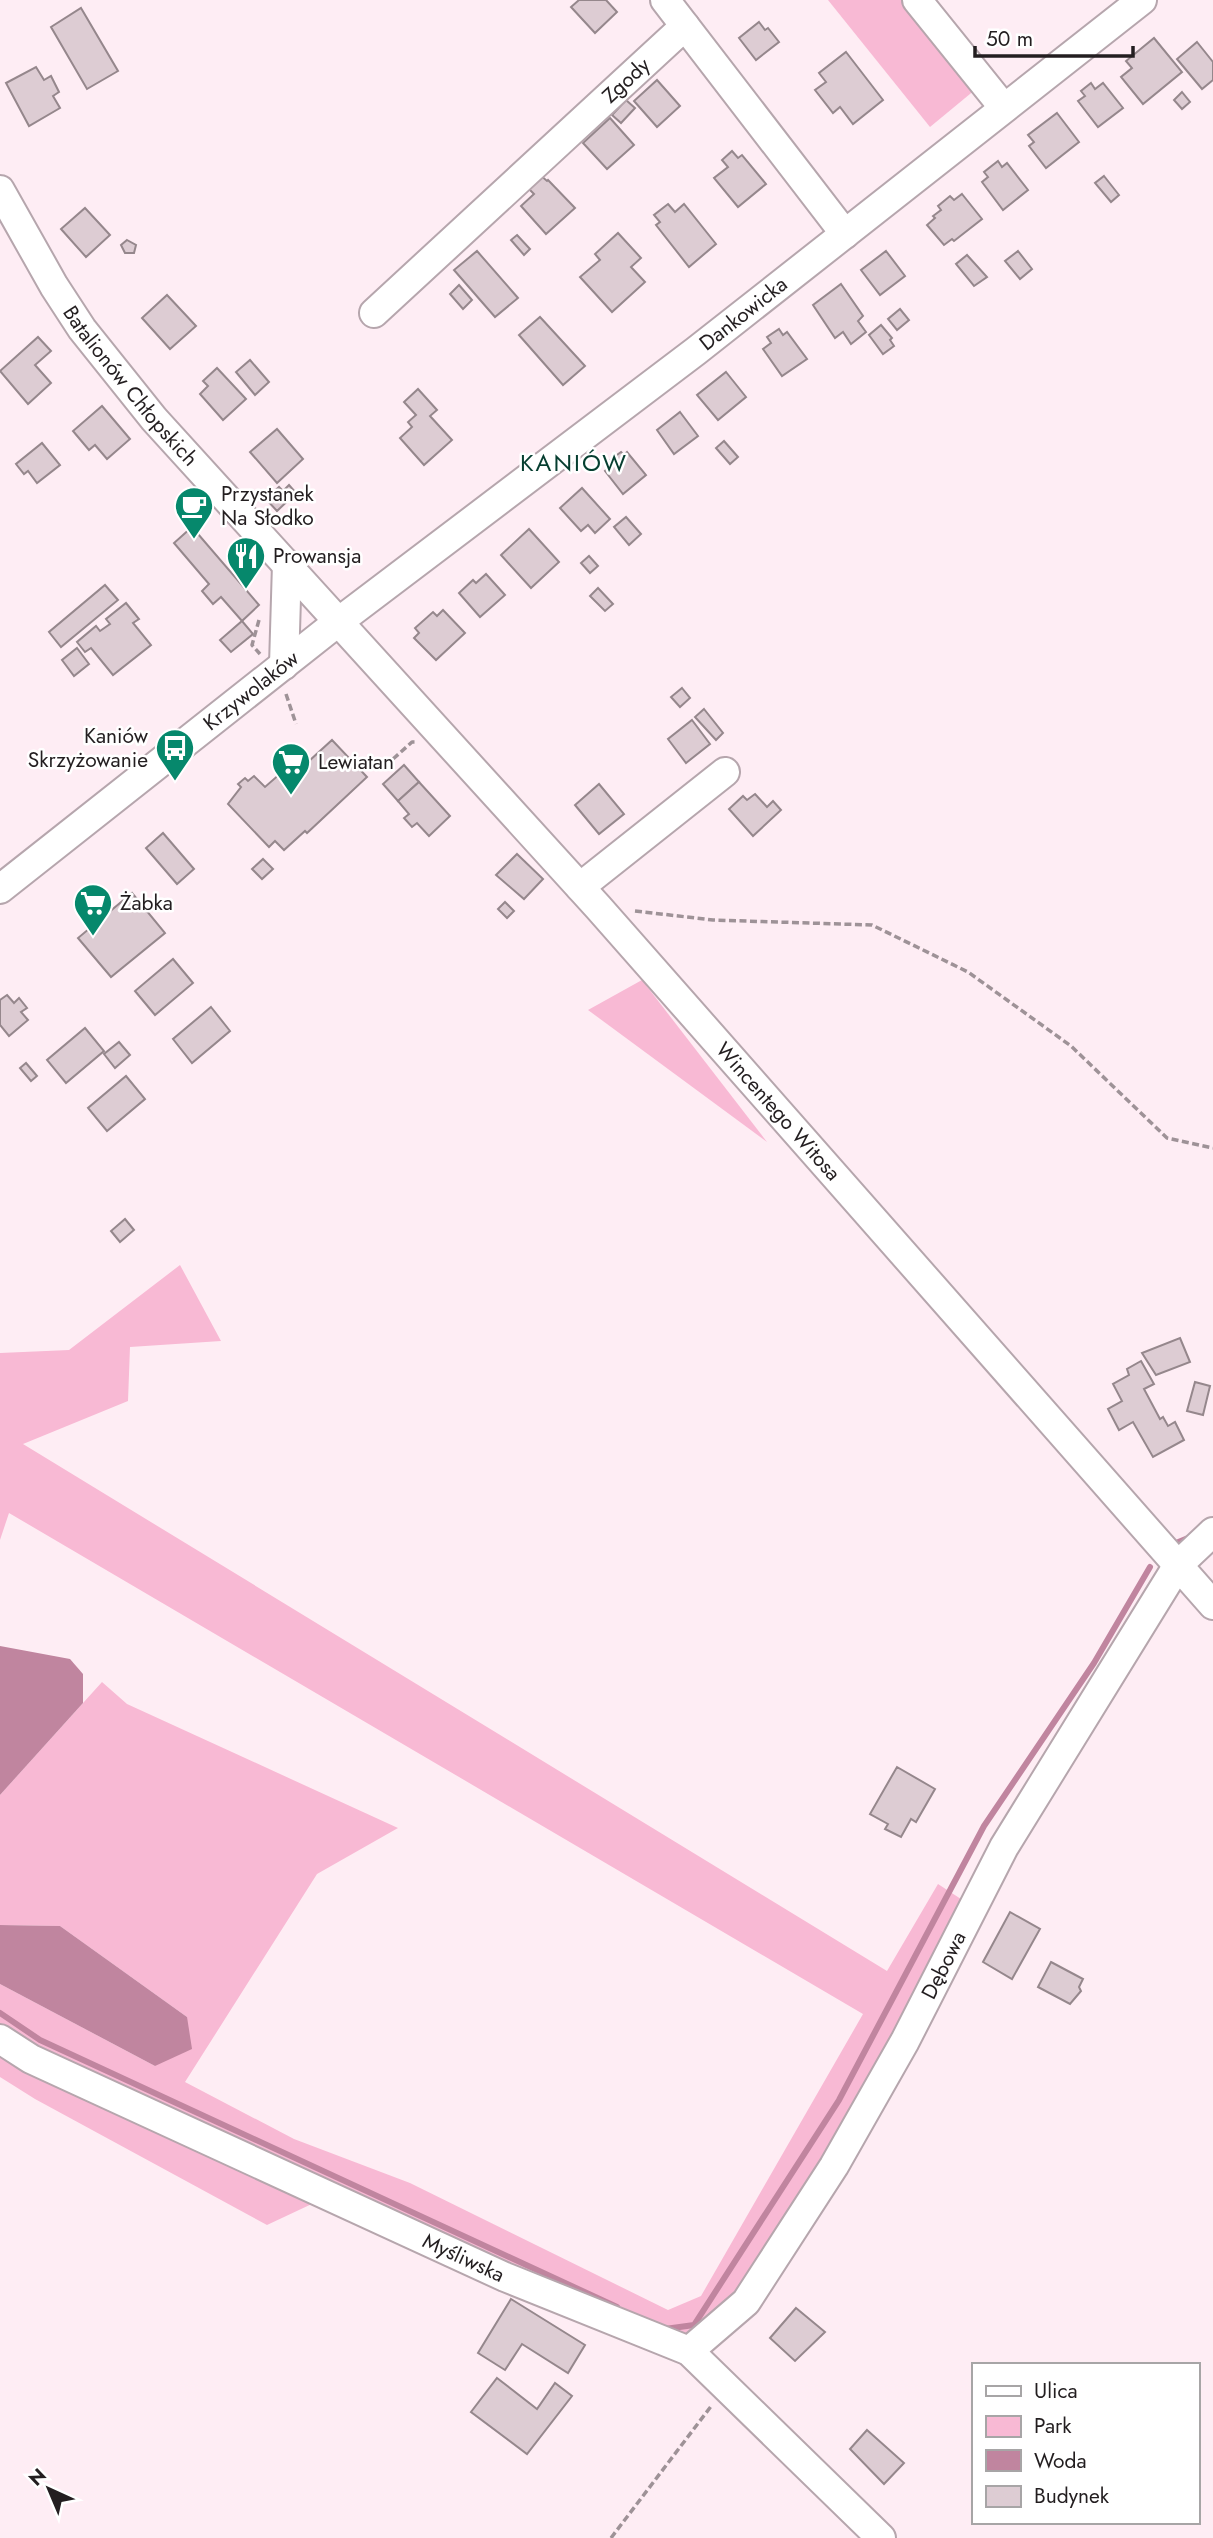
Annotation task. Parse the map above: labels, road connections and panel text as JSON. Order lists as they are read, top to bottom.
{
  "streets": {
    "street": [
      "Zgody",
      "Dankowicka",
      "Batalionów Chłopskich",
      "Krzywolaków",
      "Wincentego Witosa",
      "Dębowa",
      "Myśliwska"
    ]
  },
  "crossings": [
    ["Dankowicka", "Batalionów Chłopskich"],
    ["Dankowicka", "Krzywolaków"],
    ["Dankowicka", "Wincentego Witosa"],
    ["Batalionów Chłopskich", "Krzywolaków"],
    ["Batalionów Chłopskich", "Wincentego Witosa"],
    ["Krzywolaków", "Wincentego Witosa"],
    ["Wincentego Witosa", "Dębowa"],
    ["Dębowa", "Myśliwska"]
  ],
  "districts": ["KANIÓW"],
  "places": {
    "cafe": ["Przystanek Na Słodko"],
    "restaurant": ["Prowansja"],
    "bus stop": ["Kaniów Skrzyżowanie"],
    "supermarket": ["Lewiatan", "Żabka"]
  },
  "legend": [
    "Ulica",
    "Park",
    "Woda",
    "Budynek"
  ],
  "scale_bar": "50 m",
  "north": "top left"
}
